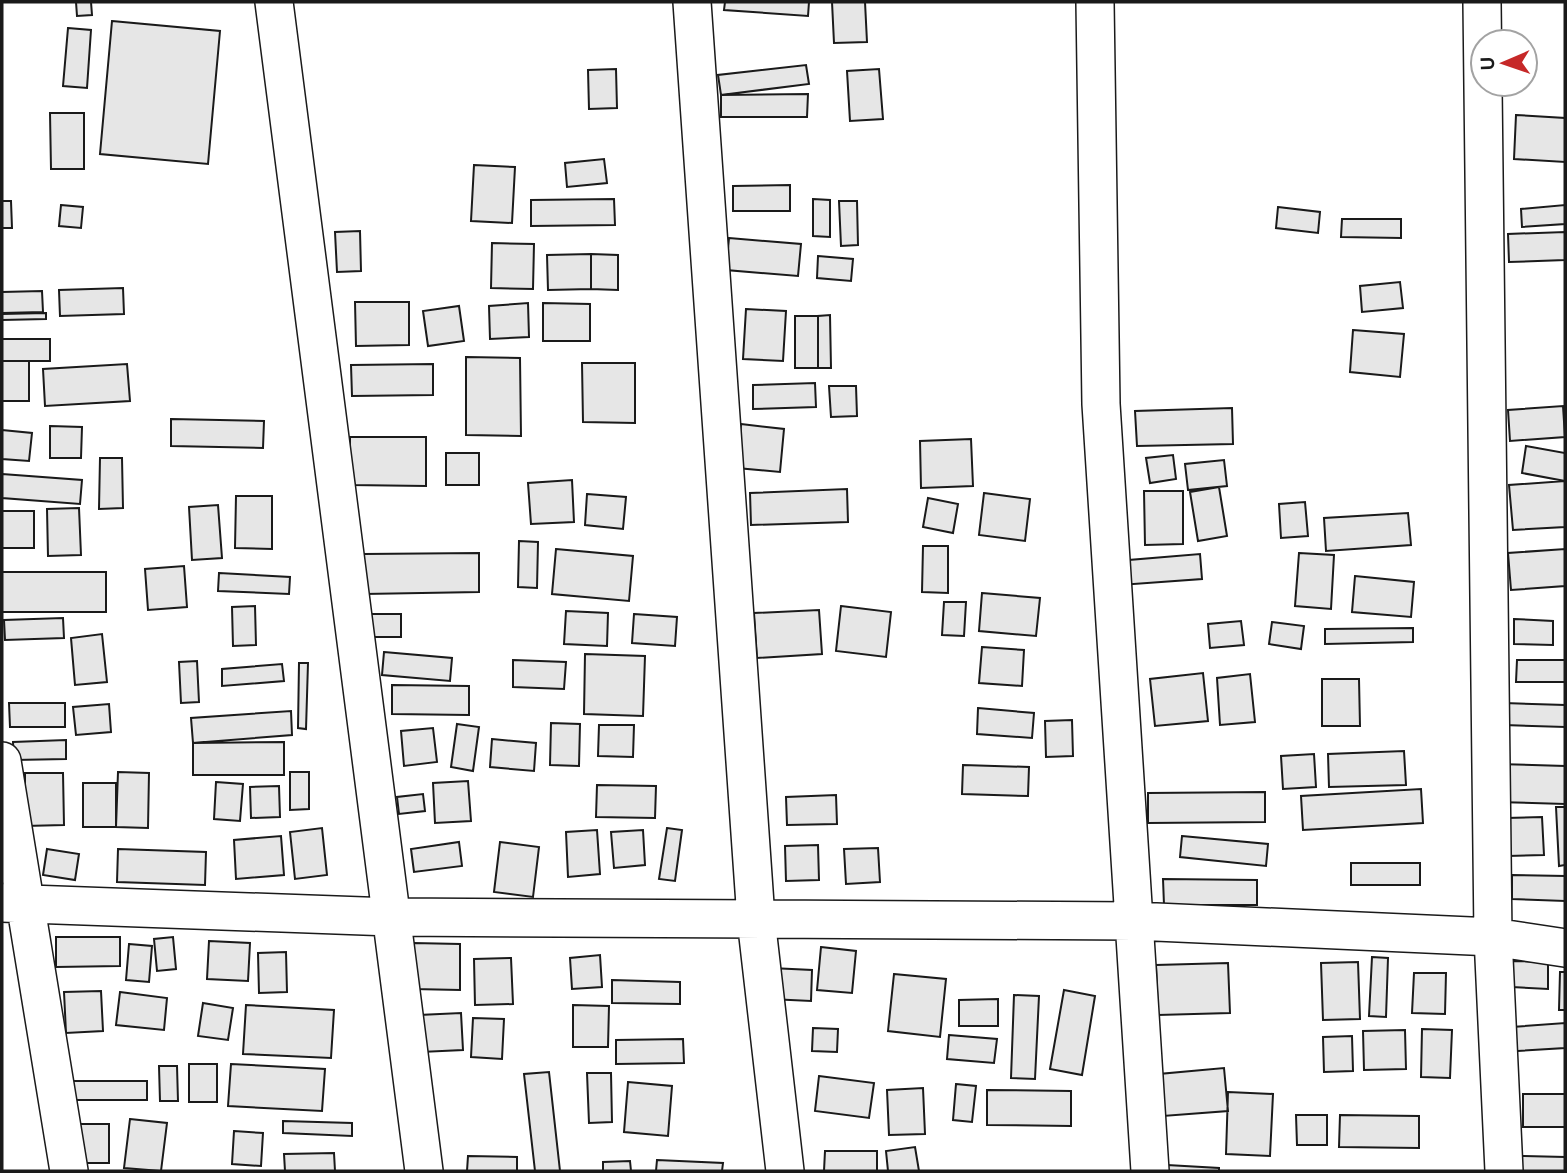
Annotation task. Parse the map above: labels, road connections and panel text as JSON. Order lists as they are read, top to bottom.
{
  "north": "left"
}
